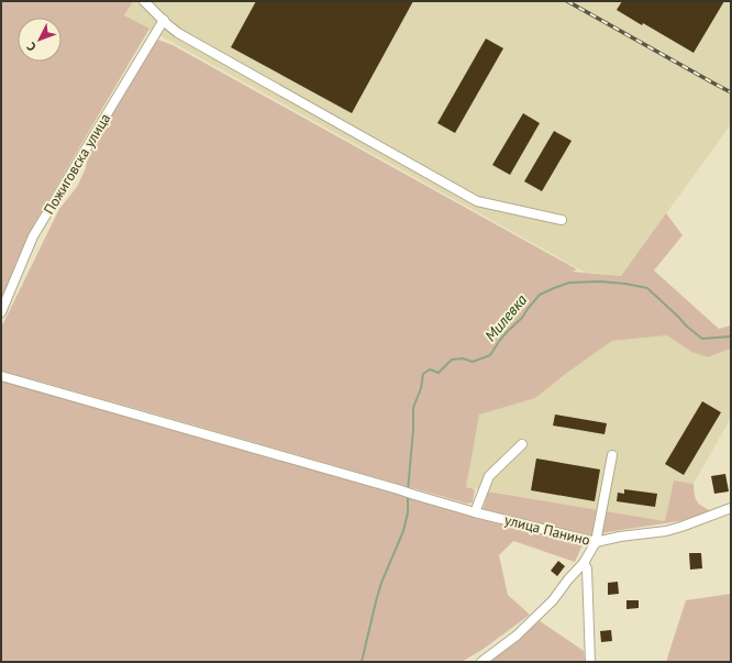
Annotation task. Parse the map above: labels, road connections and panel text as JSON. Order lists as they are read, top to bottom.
{
  "streets": {
    "street": ["Пожиговска улица", "улица Панино"]
  },
  "water": ["Милевка"],
  "north": "bottom left"
}
